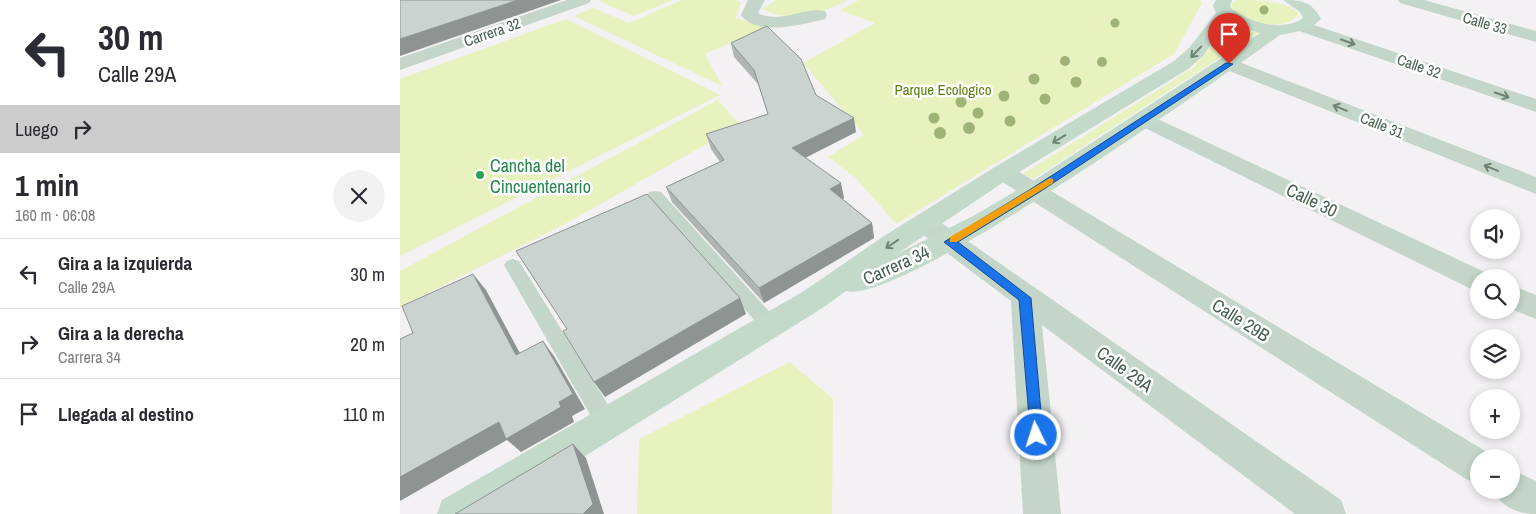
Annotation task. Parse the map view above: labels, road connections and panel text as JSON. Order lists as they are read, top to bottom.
{
  "streets": {
    "main road": ["Carrera 34"],
    "street": [
      "Calle 33",
      "Carrera 32",
      "Calle 32",
      "Calle 31",
      "Calle 30",
      "Calle 29B",
      "Calle 29A"
    ]
  },
  "crossings": [
    ["Calle 31", "Carrera 34"],
    ["Calle 30", "Carrera 34"],
    ["Carrera 34", "Calle 29B"],
    ["Carrera 34", "Calle 29A"]
  ],
  "one_way": ["Calle 32", "Calle 31"],
  "parks": ["Parque Ecologico"],
  "places": ["Cancha del Cincuentenario"],
  "page": {
    "turn": ["30 m", "Calle 29A"],
    "then": "Luego",
    "heading": ["1 min", "160 m · 06:08"],
    "map_buttons": ["+", "−"],
    "list": [
      {
        "name": "Gira a la izquierda",
        "note": "Calle 29A",
        "value": "30 m"
      },
      {
        "name": "Gira a la derecha",
        "note": "Carrera 34",
        "value": "20 m"
      },
      {
        "name": "Llegada al destino",
        "value": "110 m"
      }
    ]
  }
}
